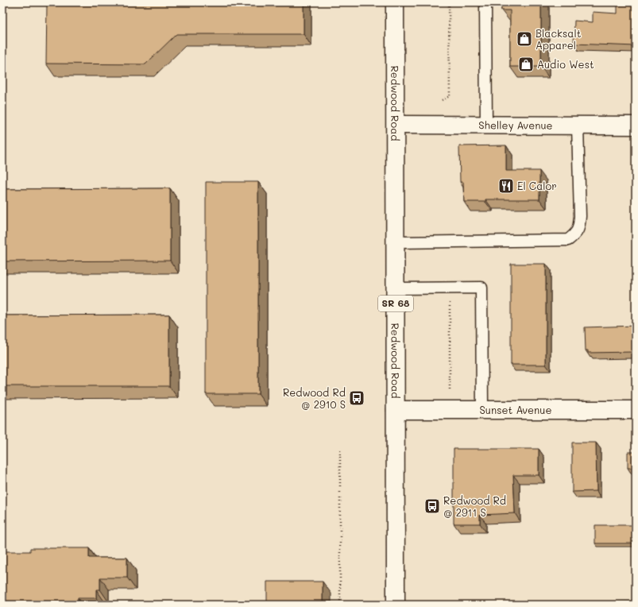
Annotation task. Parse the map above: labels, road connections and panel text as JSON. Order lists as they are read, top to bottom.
{
  "streets": {
    "main road": [
      "Redwood Road",
      "Shelley Avenue",
      "SR 68",
      "Sunset Avenue"
    ]
  },
  "crossings": [
    ["Redwood Road", "Shelley Avenue"],
    ["Redwood Road", "Sunset Avenue"]
  ],
  "places": {
    "shop": ["Blacksalt Apparel", "Audio West"],
    "restaurant": ["El Calor"],
    "bus stop": ["Redwood Rd @ 2910 S", "Redwood Rd @ 2911 S"]
  }
}
